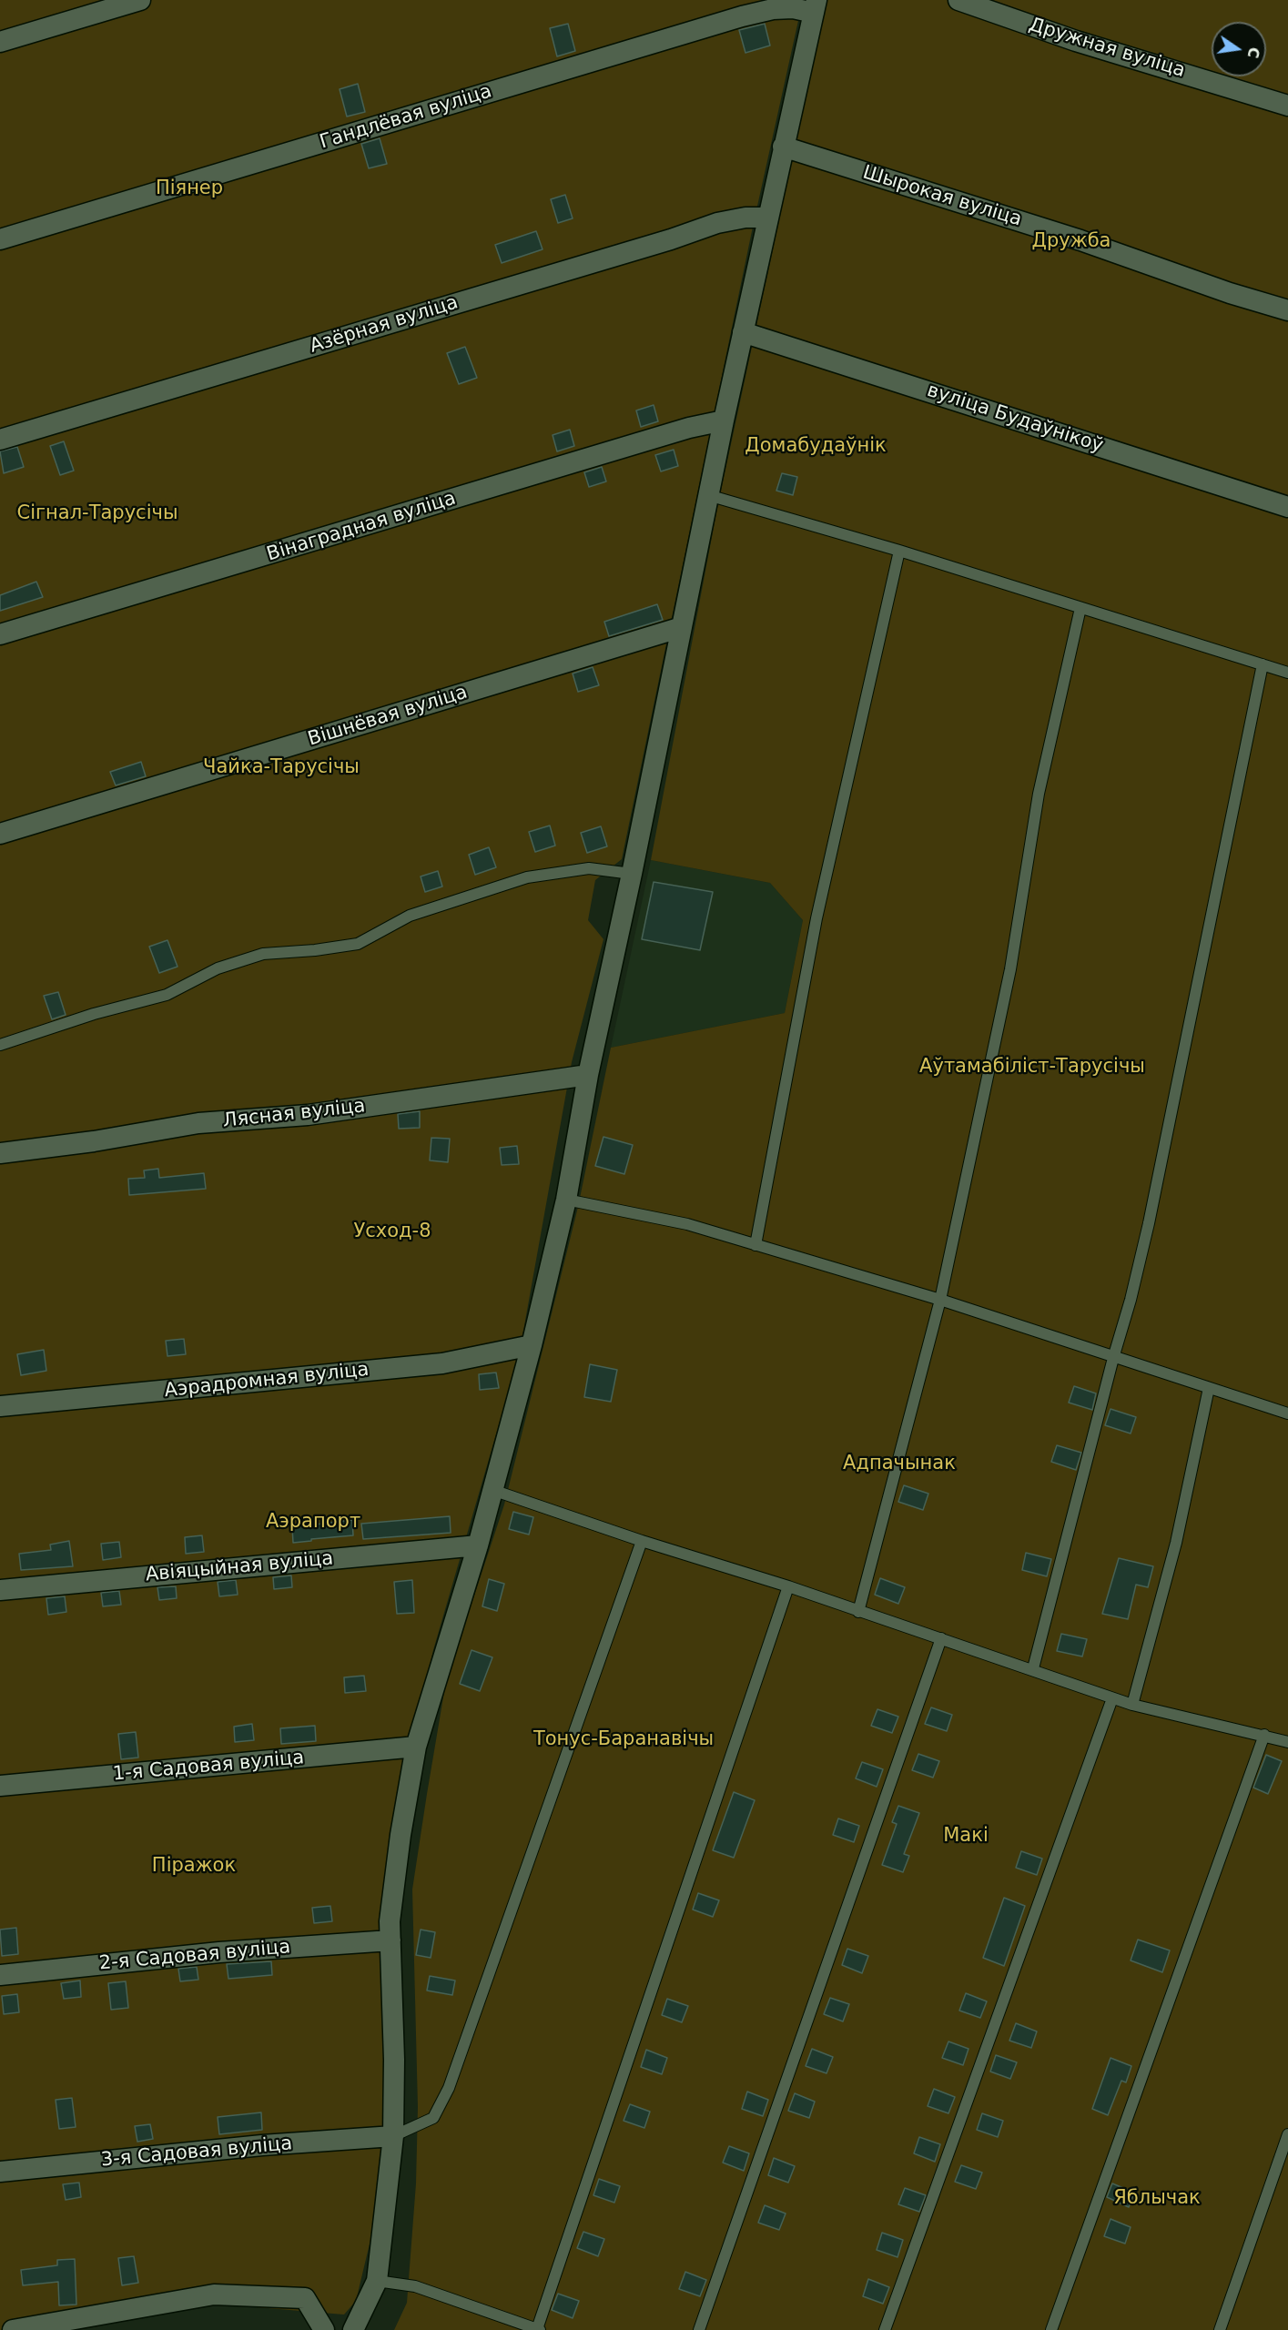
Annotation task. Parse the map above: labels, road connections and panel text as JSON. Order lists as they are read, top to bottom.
{
  "streets": {
    "street": [
      "Дружная вуліца",
      "Гандлёвая вуліца",
      "Шырокая вуліца",
      "Азёрная вуліца",
      "вуліца Будаўнікоў",
      "Вінаградная вуліца",
      "Вішнёвая вуліца",
      "Лясная вуліца",
      "Аэрадромная вуліца",
      "Авіяцыйная вуліца",
      "1-я Садовая вуліца",
      "2-я Садовая вуліца",
      "3-я Садовая вуліца"
    ]
  },
  "parks": [
    "Піянер",
    "Дружба",
    "Домабудаўнік",
    "Сігнал-Тарусічы",
    "Чайка-Тарусічы",
    "Аўтамабіліст-Тарусічы",
    "Усход-8",
    "Адпачынак",
    "Аэрапорт",
    "Тонус-Баранавічы",
    "Макі",
    "Піражок",
    "Яблычак"
  ],
  "north": "right"
}
